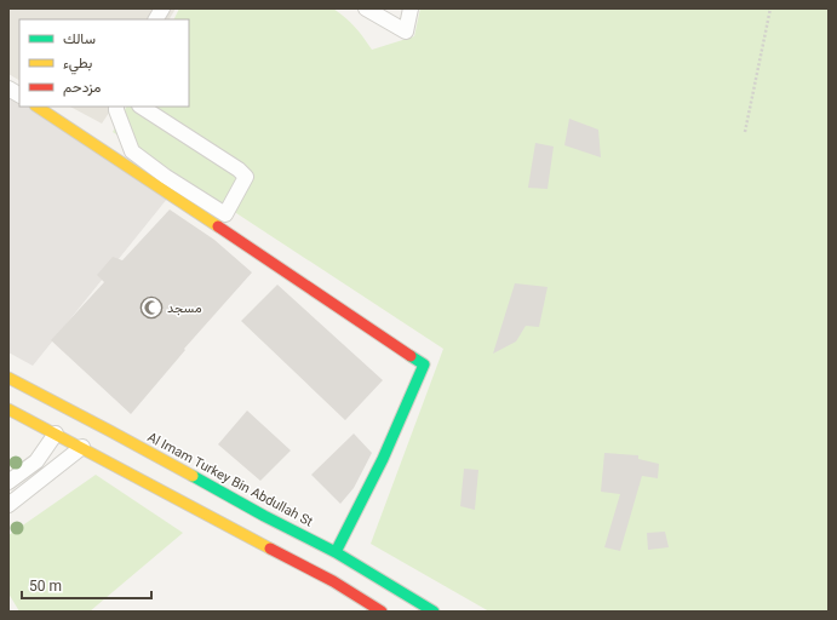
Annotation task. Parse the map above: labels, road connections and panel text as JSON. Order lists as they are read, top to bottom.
{
  "streets": {
    "street": ["Al Imam Turkey Bin Abdullah St"]
  },
  "places": {
    "mosque": ["مسجد"]
  },
  "legend": ["سالك", "بطيء", "مزدحم"],
  "scale_bar": "50 m"
}
